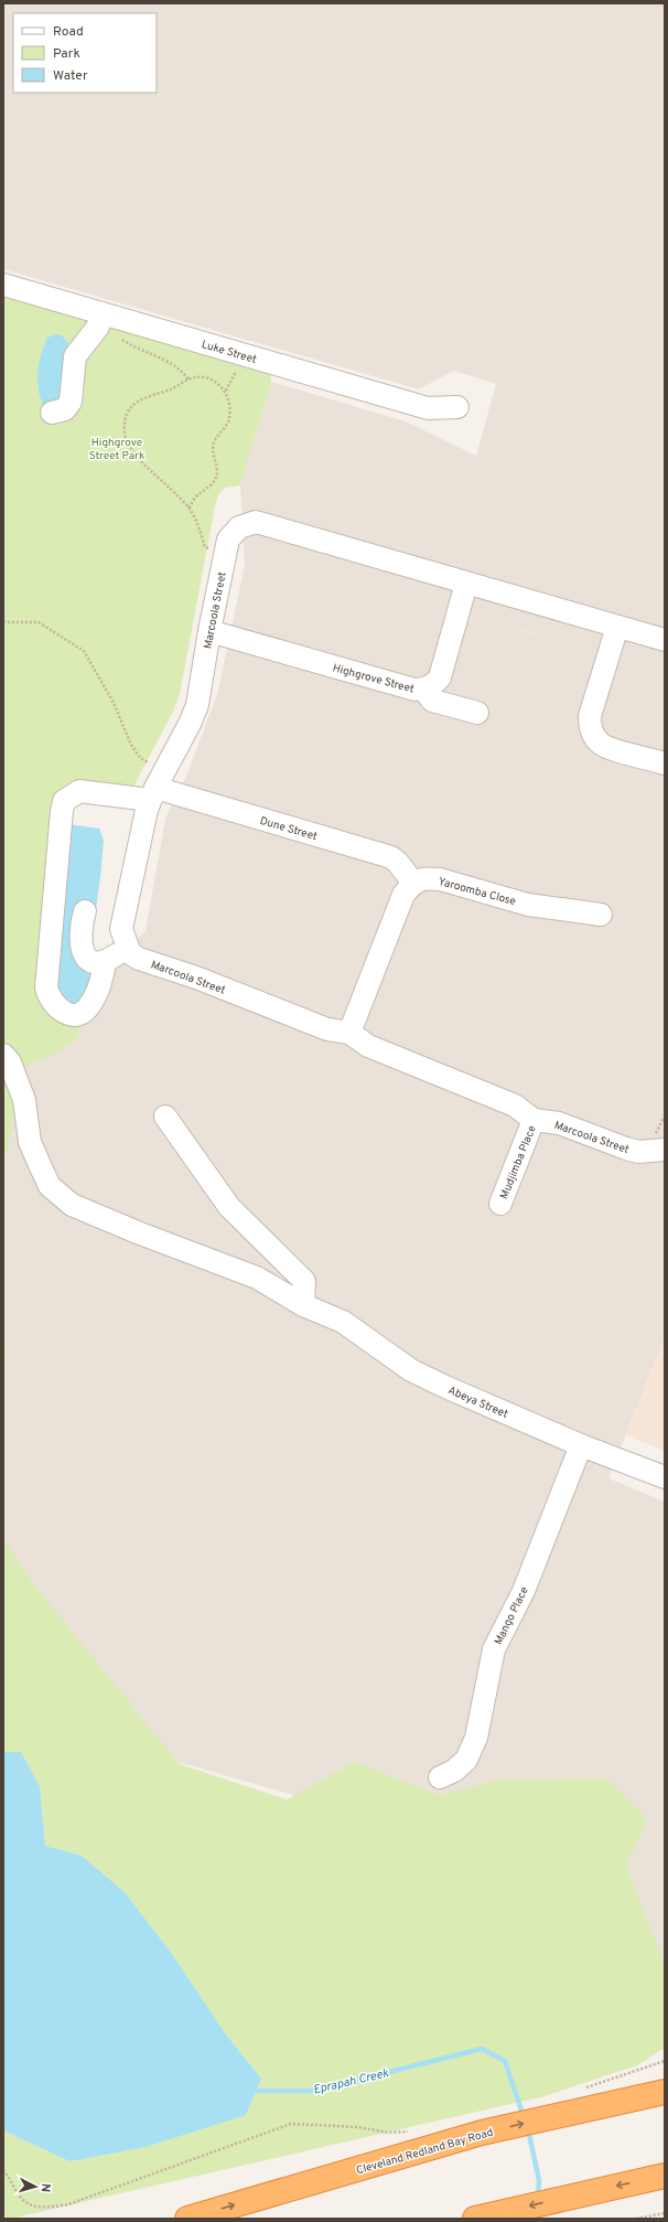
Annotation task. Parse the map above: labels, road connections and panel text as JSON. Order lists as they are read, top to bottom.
{
  "streets": {
    "highway": ["Cleveland Redland Bay Road"],
    "street": [
      "Luke Street",
      "Marcoola Street",
      "Highgrove Street",
      "Dune Street",
      "Yaroomba Close",
      "Mudjimba Place",
      "Abeya Street",
      "Mango Place"
    ]
  },
  "crossings": [
    ["Marcoola Street", "Highgrove Street"],
    ["Marcoola Street", "Dune Street"],
    ["Marcoola Street", "Mudjimba Place"],
    ["Dune Street", "Yaroomba Close"],
    ["Abeya Street", "Mango Place"]
  ],
  "water": ["Eprapah Creek"],
  "parks": ["Highgrove Street Park"],
  "legend": ["Road", "Park", "Water"],
  "north": "right"
}
